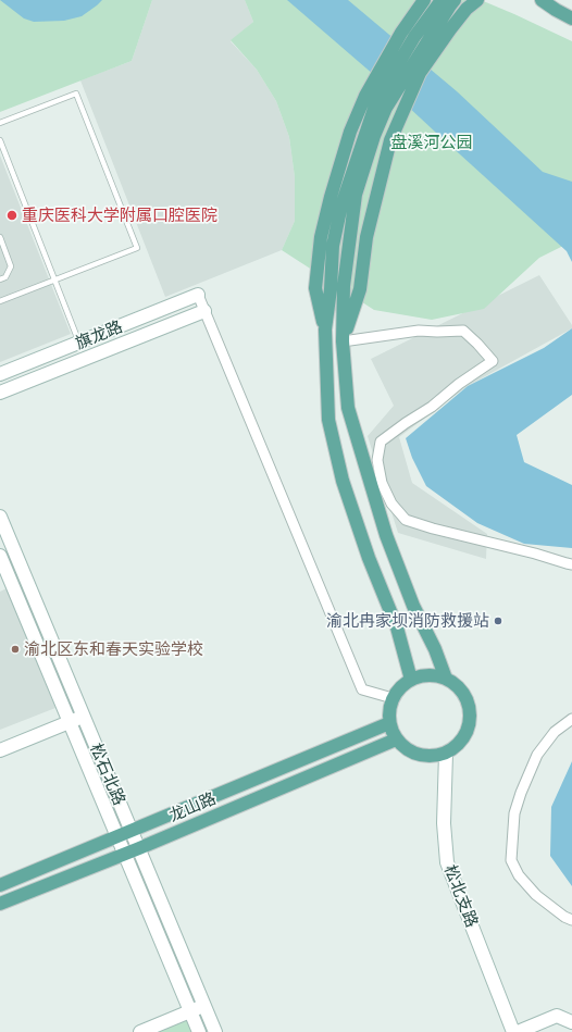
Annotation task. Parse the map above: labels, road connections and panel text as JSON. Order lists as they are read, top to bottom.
{
  "streets": {
    "main road": [
      "旗龙路",
      "松石北路",
      "龙山路",
      "松北支路"
    ]
  },
  "crossings": [
    ["松石北路", "龙山路"],
    ["龙山路", "松北支路"]
  ],
  "parks": ["盘溪河公园"],
  "places": ["重庆医科大学附属口腔医院", "渝北冉家坝消防救援站", "渝北区东和春天实验学校"]
}
